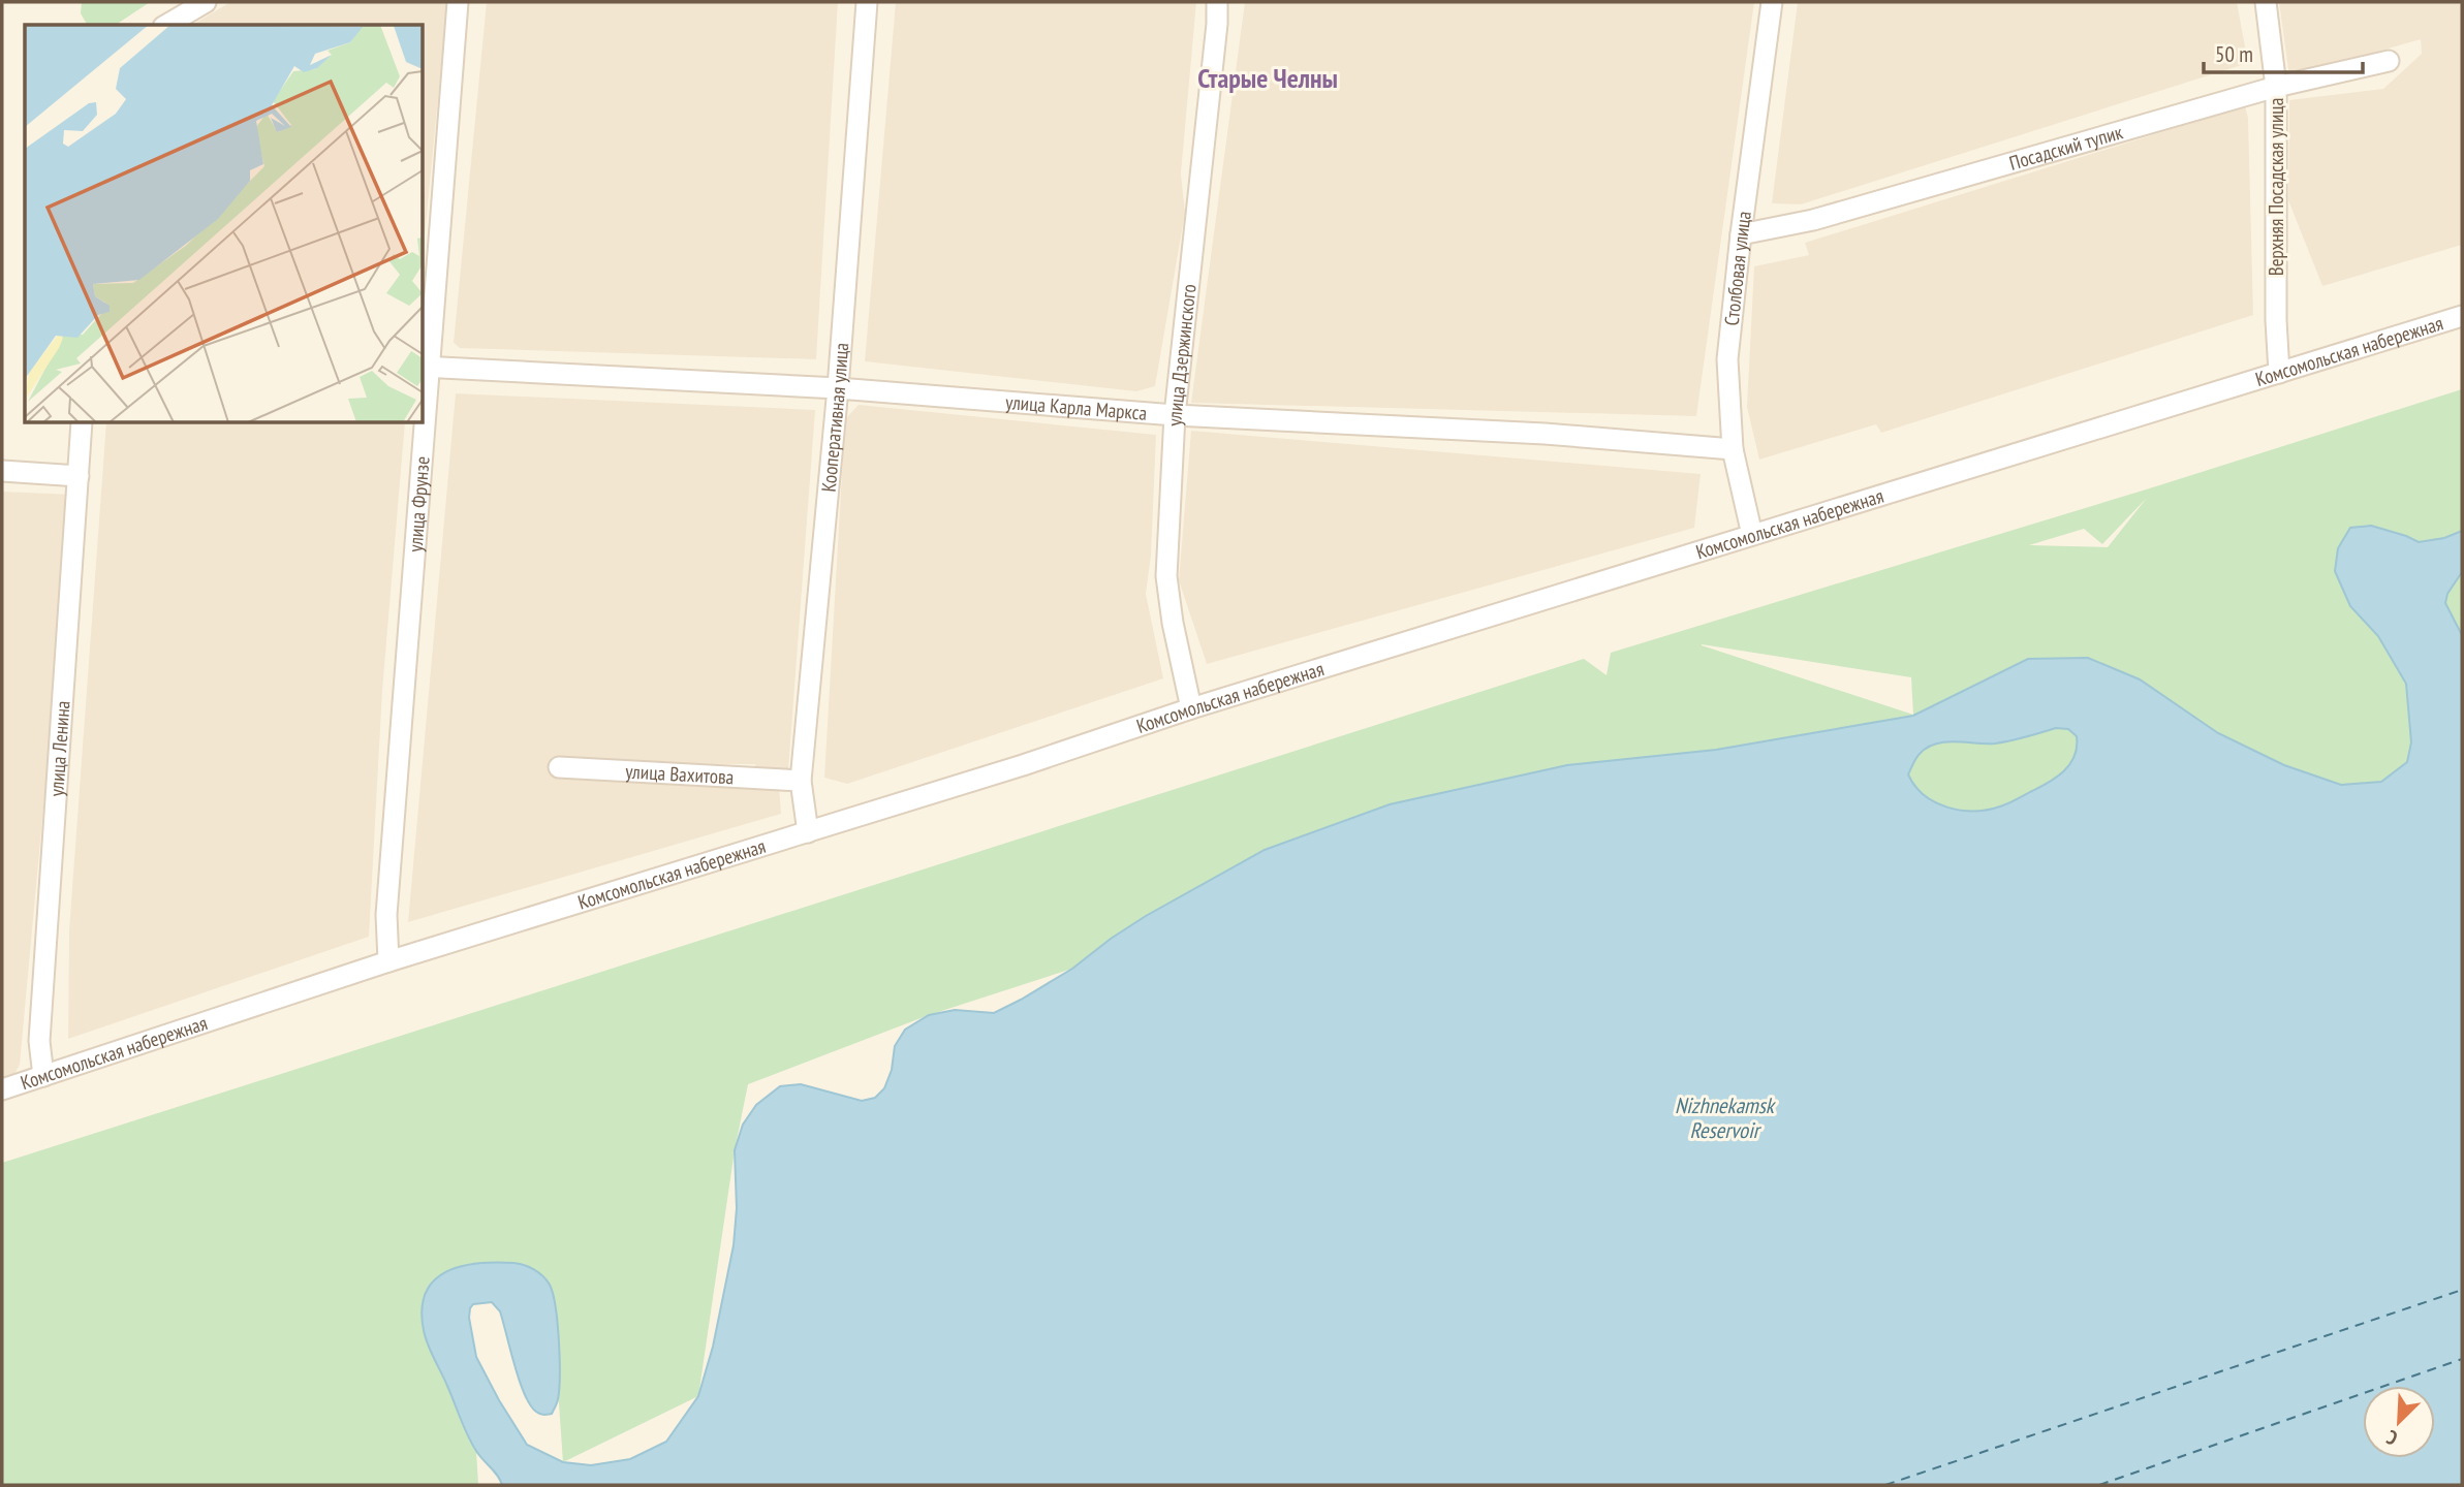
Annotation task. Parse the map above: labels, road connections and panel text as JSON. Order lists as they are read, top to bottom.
{
  "streets": {
    "street": [
      "Посадский тупик",
      "Верхняя Посадская улица",
      "Столбовая улица",
      "Комсомольская набережная",
      "улица Дзержинского",
      "улица Карла Маркса",
      "Кооперативная улица",
      "улица Фрунзе",
      "улица Ленина",
      "улица Вахитова"
    ]
  },
  "crossings": [
    ["Посадский тупик", "Верхняя Посадская улица"],
    ["Посадский тупик", "Столбовая улица"],
    ["Верхняя Посадская улица", "Комсомольская набережная"],
    ["Столбовая улица", "Комсомольская набережная"],
    ["Столбовая улица", "улица Карла Маркса"],
    ["Комсомольская набережная", "улица Дзержинского"],
    ["Комсомольская набережная", "Кооперативная улица"],
    ["Комсомольская набережная", "улица Фрунзе"],
    ["Комсомольская набережная", "улица Ленина"],
    ["улица Дзержинского", "улица Карла Маркса"],
    ["улица Карла Маркса", "Кооперативная улица"],
    ["улица Карла Маркса", "улица Фрунзе"],
    ["Кооперативная улица", "улица Вахитова"]
  ],
  "districts": ["Старые Челны"],
  "water": ["Nizhnekamsk Reservoir"],
  "scale_bar": "50 m",
  "north": "bottom left"
}
